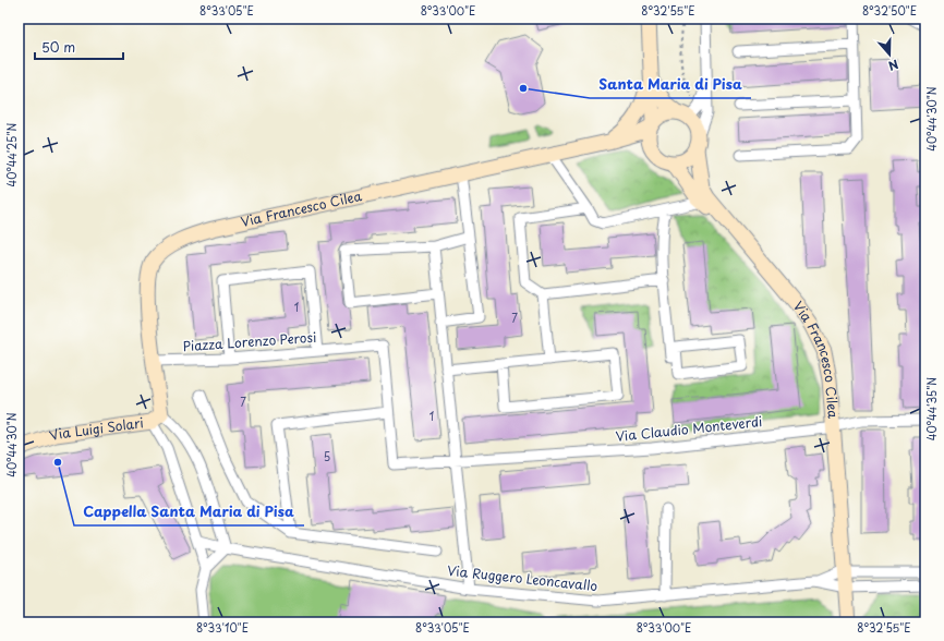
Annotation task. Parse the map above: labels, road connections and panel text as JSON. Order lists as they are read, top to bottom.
{
  "streets": {
    "main road": ["Via Francesco Cilea", "Via Luigi Solari"],
    "street": ["Piazza Lorenzo Perosi", "Via Claudio Monteverdi", "Via Ruggero Leoncavallo"]
  },
  "crossings": [
    ["Via Francesco Cilea", "Piazza Lorenzo Perosi"],
    ["Via Francesco Cilea", "Via Claudio Monteverdi"],
    ["Via Francesco Cilea", "Via Luigi Solari"],
    ["Via Francesco Cilea", "Via Ruggero Leoncavallo"],
    ["Piazza Lorenzo Perosi", "Via Claudio Monteverdi"]
  ],
  "places": ["Santa Maria di Pisa", "Cappella Santa Maria di Pisa"],
  "house_numbers": [
    "1",
    "7",
    "7",
    "1",
    "5"
  ],
  "scale_bar": "50 m",
  "north": "bottom",
  "coordinates": [
    "8°33'05\"E",
    "8°33'00\"E",
    "8°32'55\"E",
    "8°32'50\"E",
    "40°44'30\"N",
    "40°44'25\"N",
    "40°44'35\"N",
    "8°33'10\"E"
  ]
}
